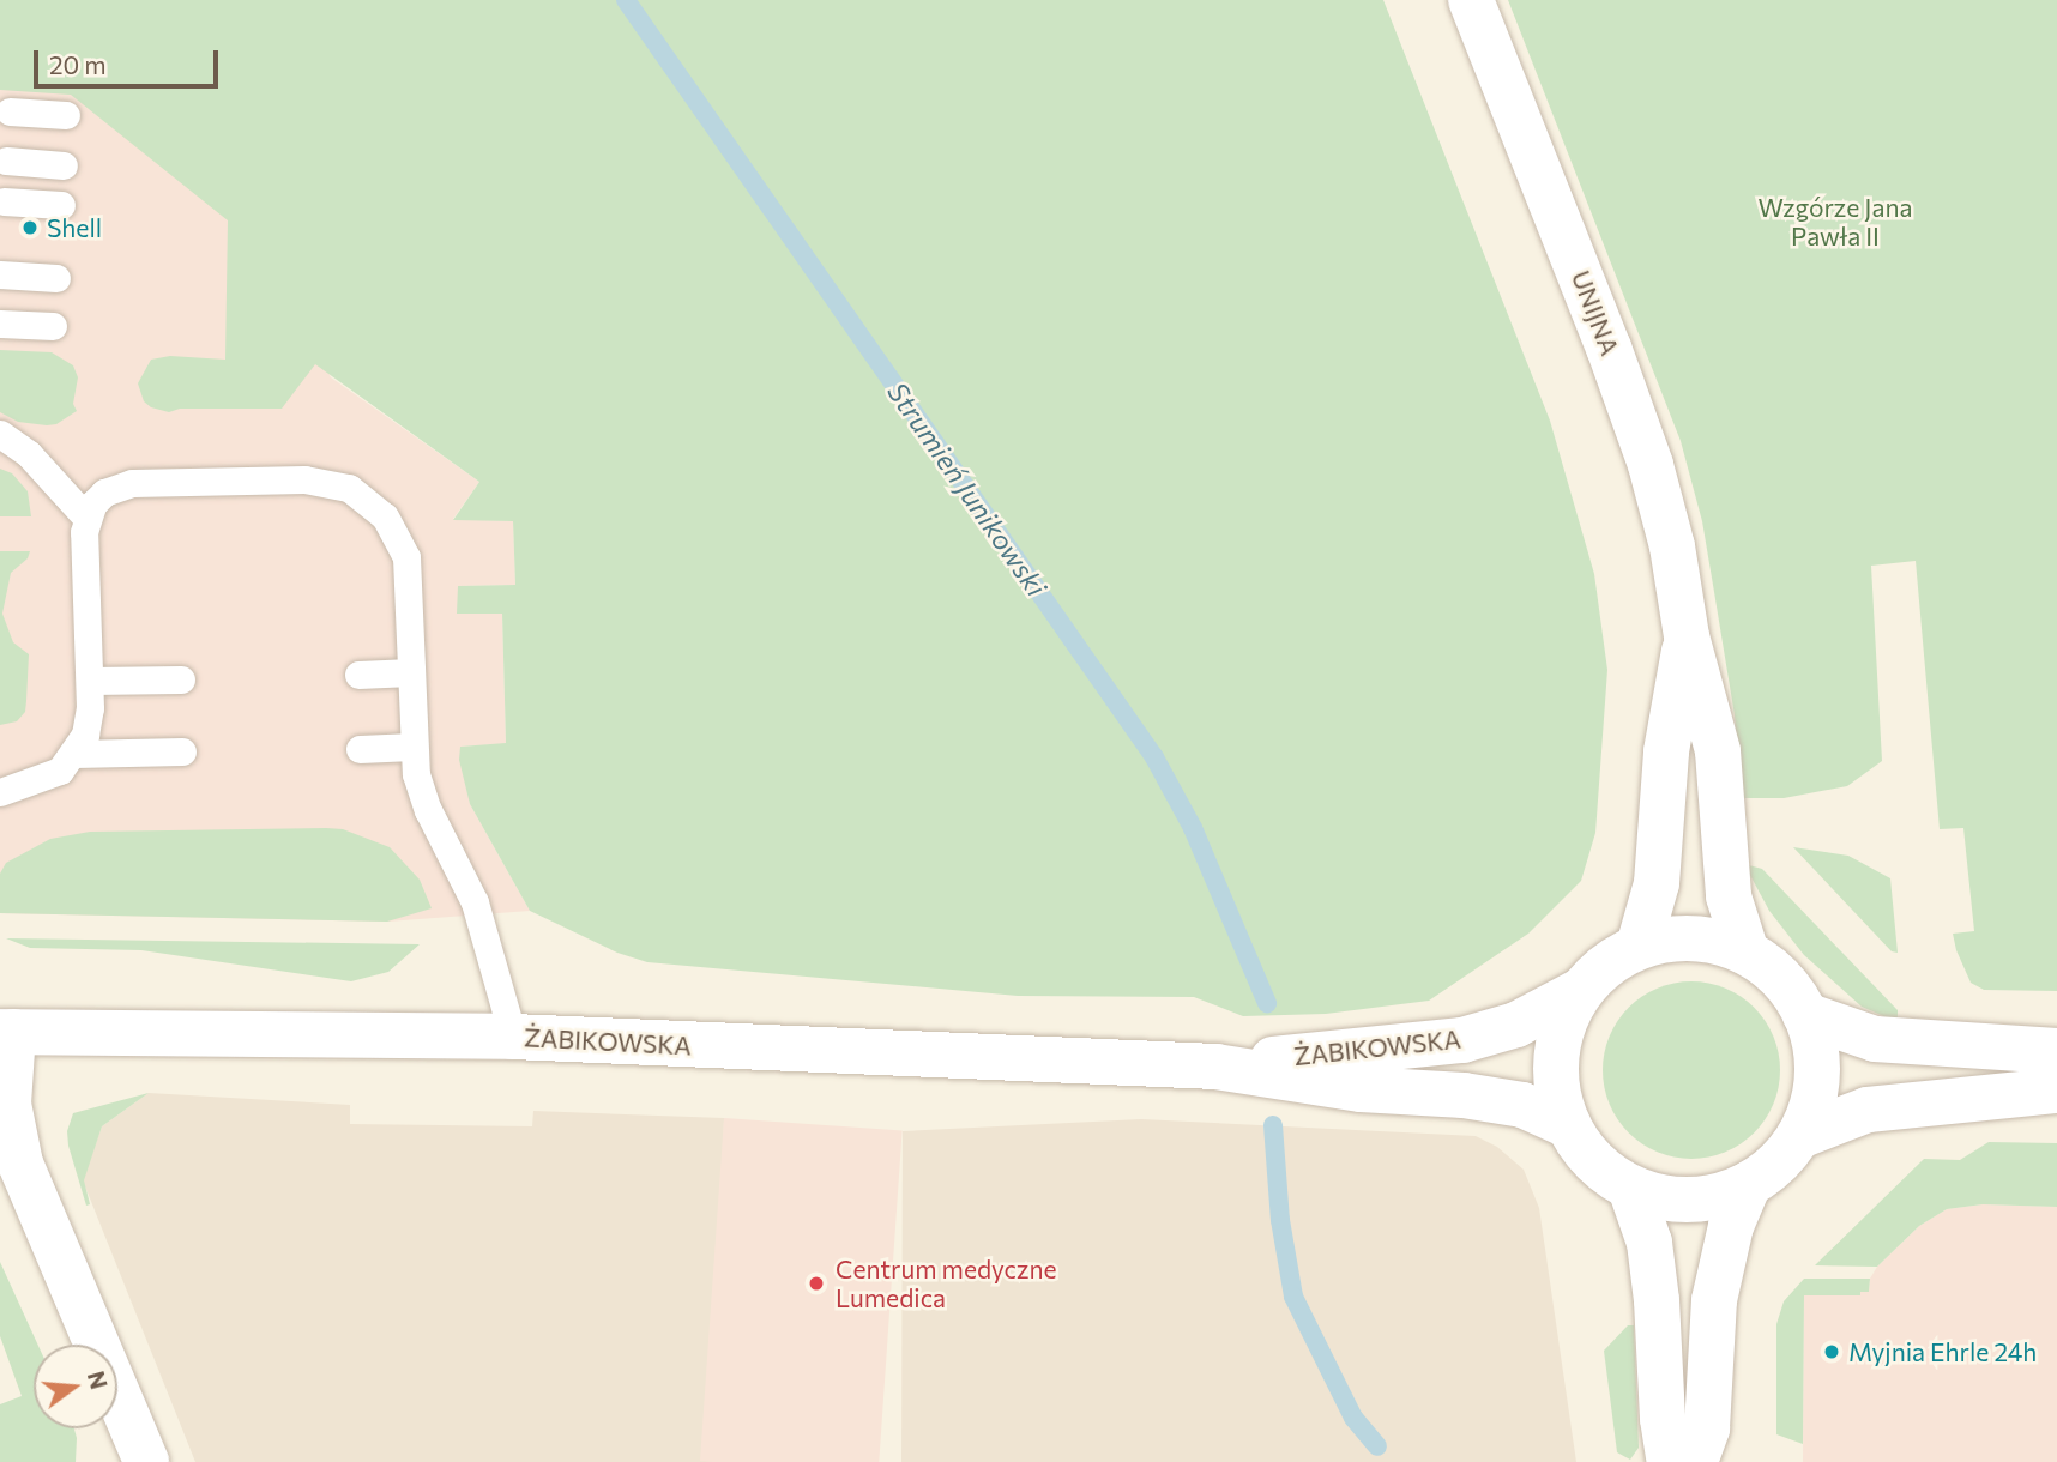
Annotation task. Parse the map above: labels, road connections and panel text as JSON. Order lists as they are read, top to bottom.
{
  "streets": {
    "street": ["UNIJNA", "ŻABIKOWSKA"]
  },
  "crossings": [
    ["UNIJNA", "ŻABIKOWSKA"]
  ],
  "water": ["Strumień Junikowski"],
  "parks": ["Wzgórze Jana Pawła II"],
  "places": ["Shell", "Centrum medyczne Lumedica", "Myjnia Ehrle 24h"],
  "scale_bar": "20 m",
  "north": "right"
}
